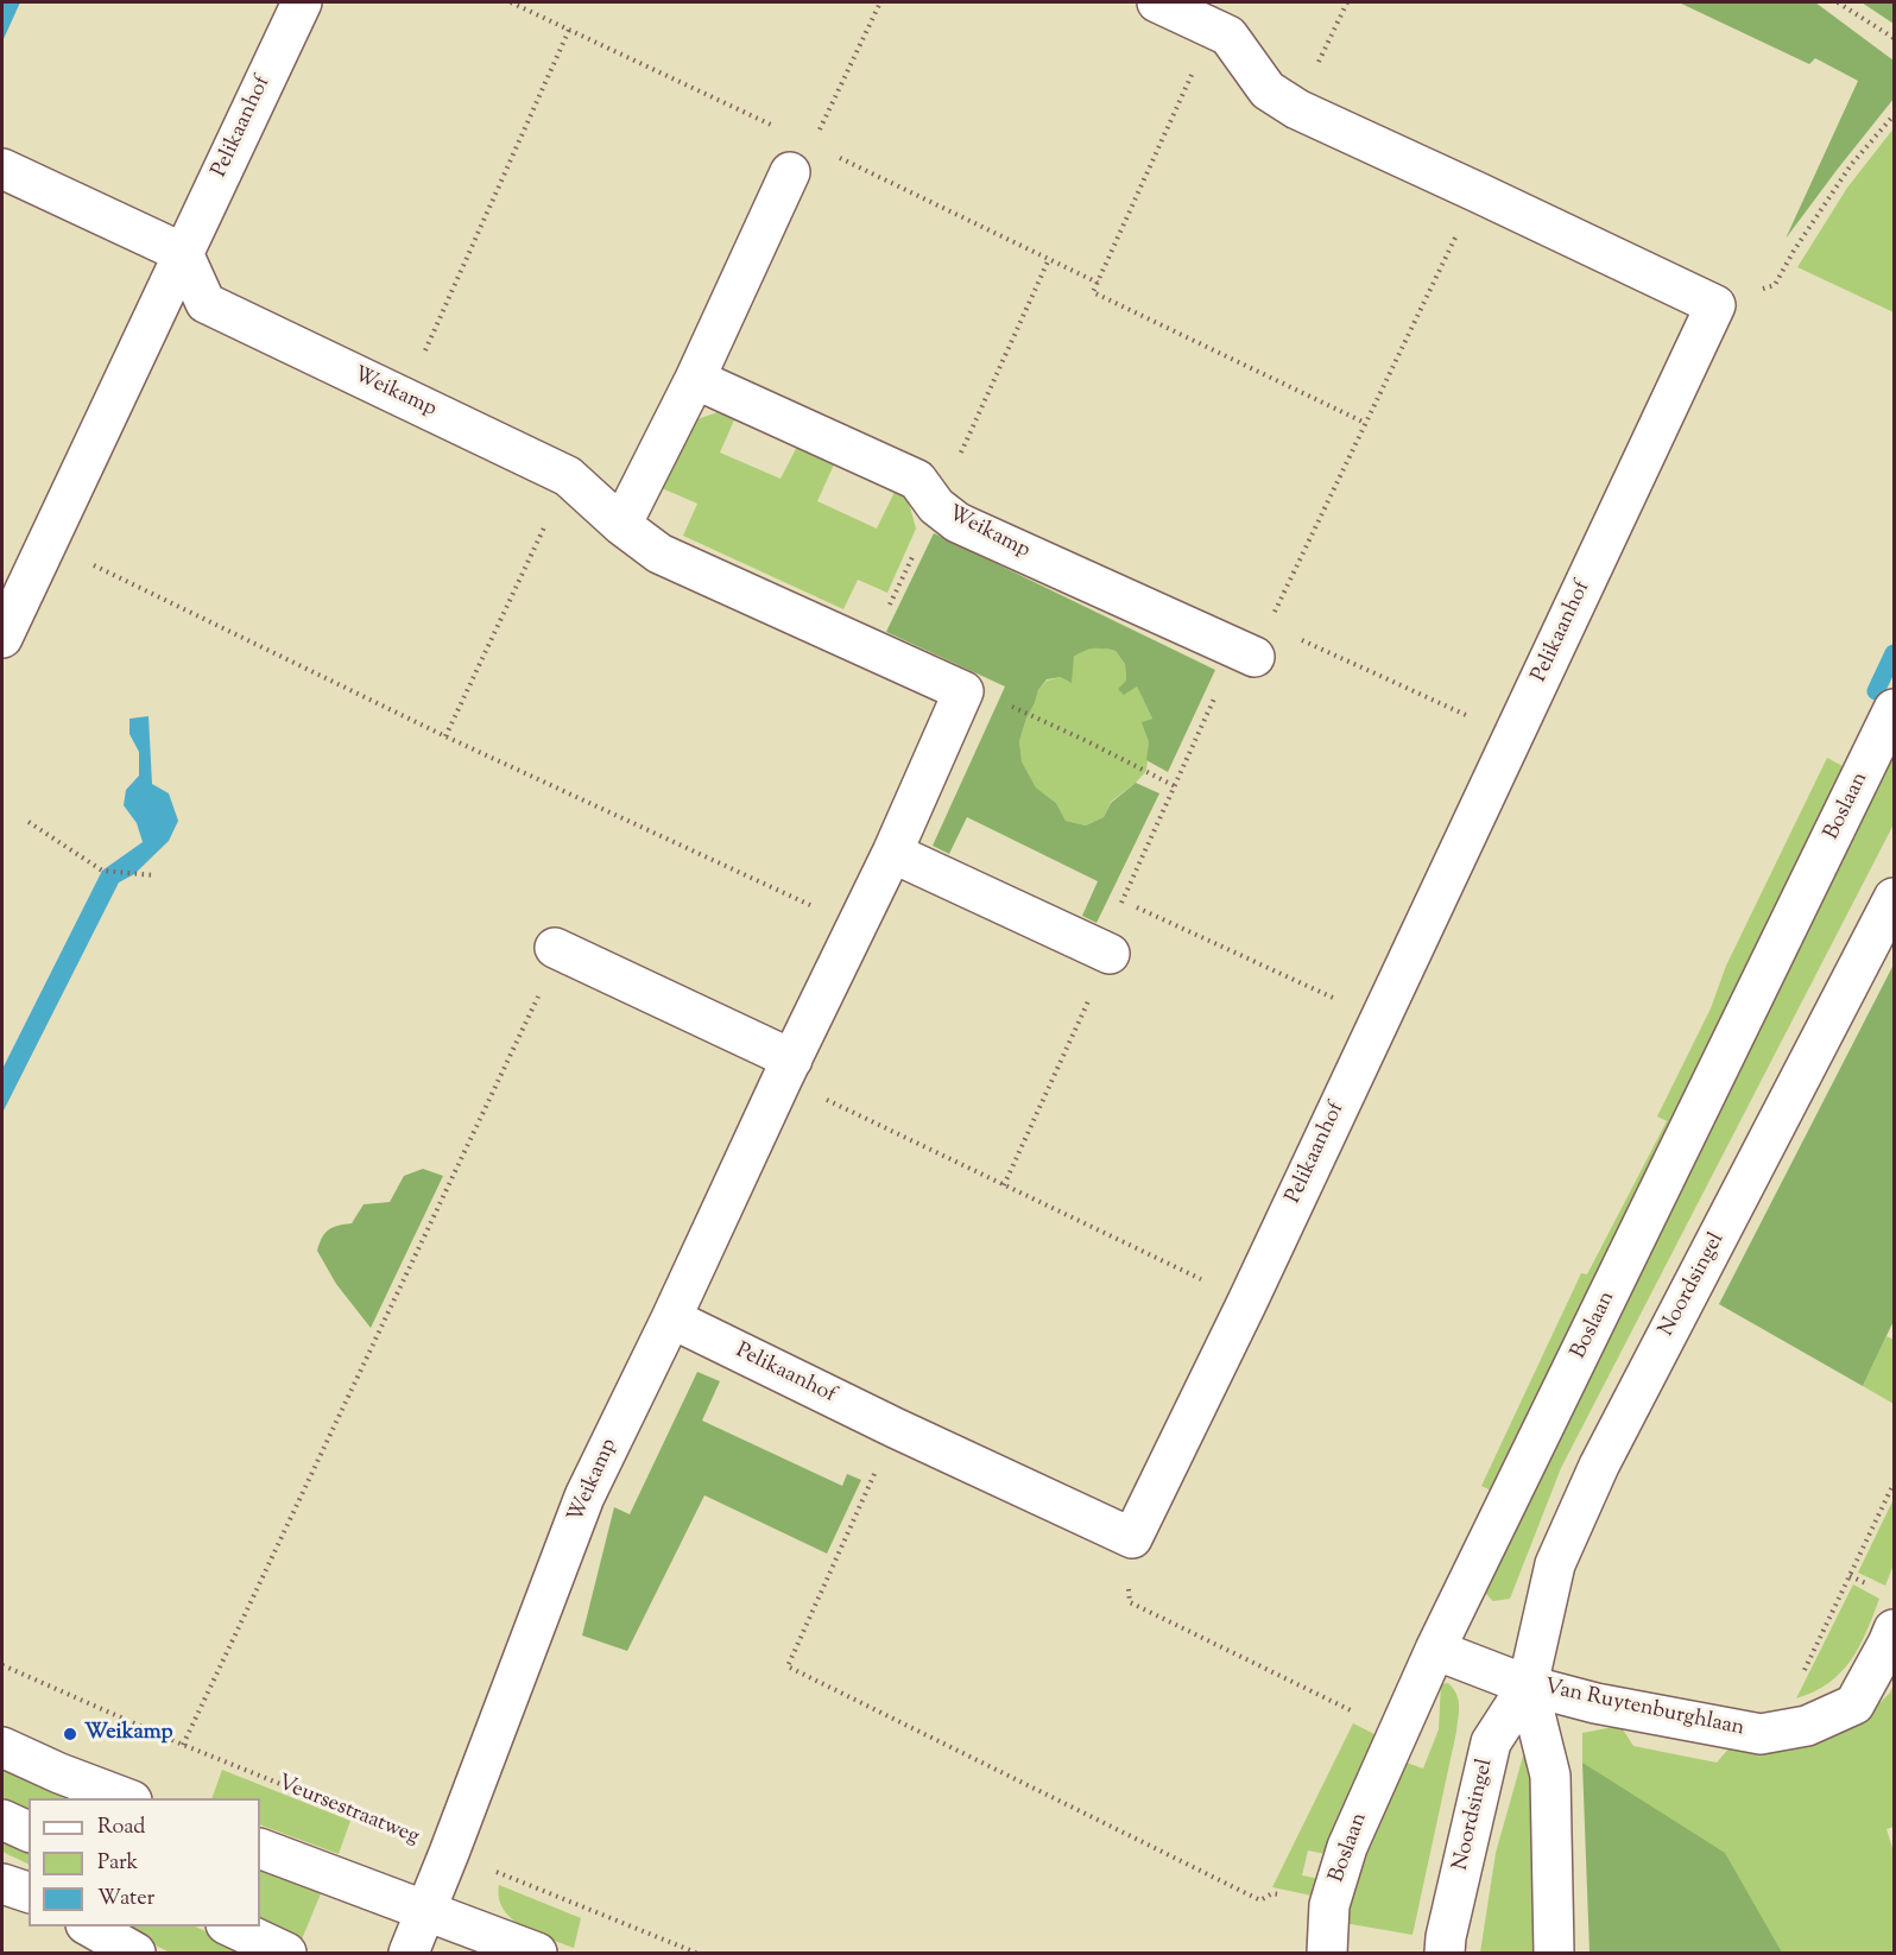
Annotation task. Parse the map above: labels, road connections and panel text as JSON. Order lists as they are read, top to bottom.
{
  "streets": {
    "street": [
      "Pelikaanhof",
      "Weikamp",
      "Boslaan",
      "Noordsingel",
      "Van Ruytenburghlaan"
    ],
    "path": ["Veursestraatweg"]
  },
  "crossings": [
    ["Pelikaanhof", "Weikamp"],
    ["Weikamp", "Veursestraatweg"],
    ["Boslaan", "Van Ruytenburghlaan"],
    ["Noordsingel", "Van Ruytenburghlaan"]
  ],
  "places": ["Weikamp"],
  "legend": ["Road", "Park", "Water"]
}
